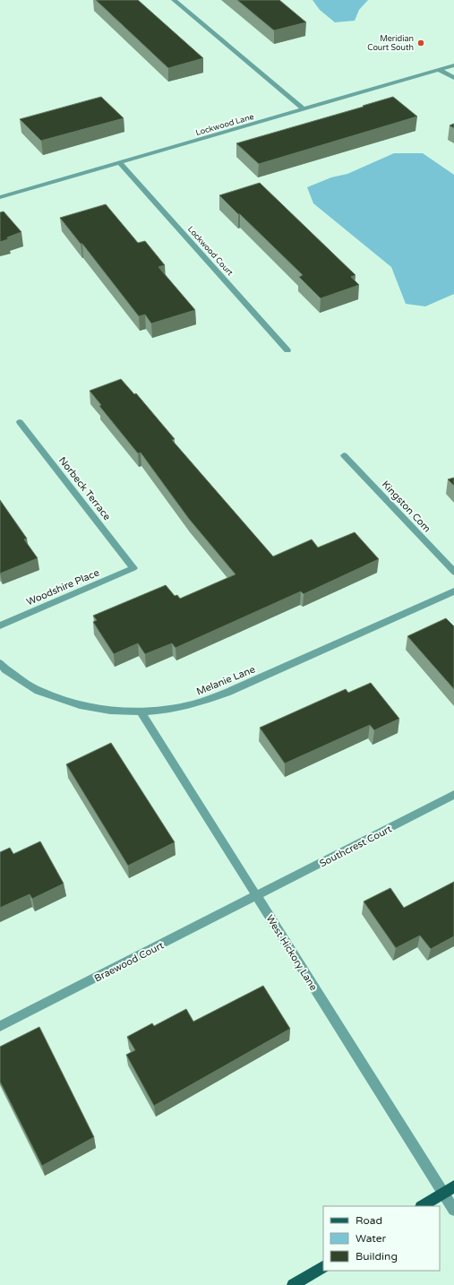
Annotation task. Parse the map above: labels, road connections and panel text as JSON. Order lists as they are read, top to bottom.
{
  "streets": {
    "street": [
      "Lockwood Lane",
      "Lockwood Court",
      "Norbeck Terrace",
      "Kingston Com",
      "Woodshire Place",
      "Melanie Lane",
      "Southcrest Court",
      "West Hickory Lane",
      "Braewood Court"
    ]
  },
  "crossings": [
    ["Lockwood Lane", "Lockwood Court"],
    ["Norbeck Terrace", "Woodshire Place"],
    ["Melanie Lane", "West Hickory Lane"],
    ["Southcrest Court", "West Hickory Lane"],
    ["Southcrest Court", "Braewood Court"],
    ["West Hickory Lane", "Braewood Court"]
  ],
  "places": ["Meridian Court South"],
  "legend": ["Road", "Water", "Building"]
}
